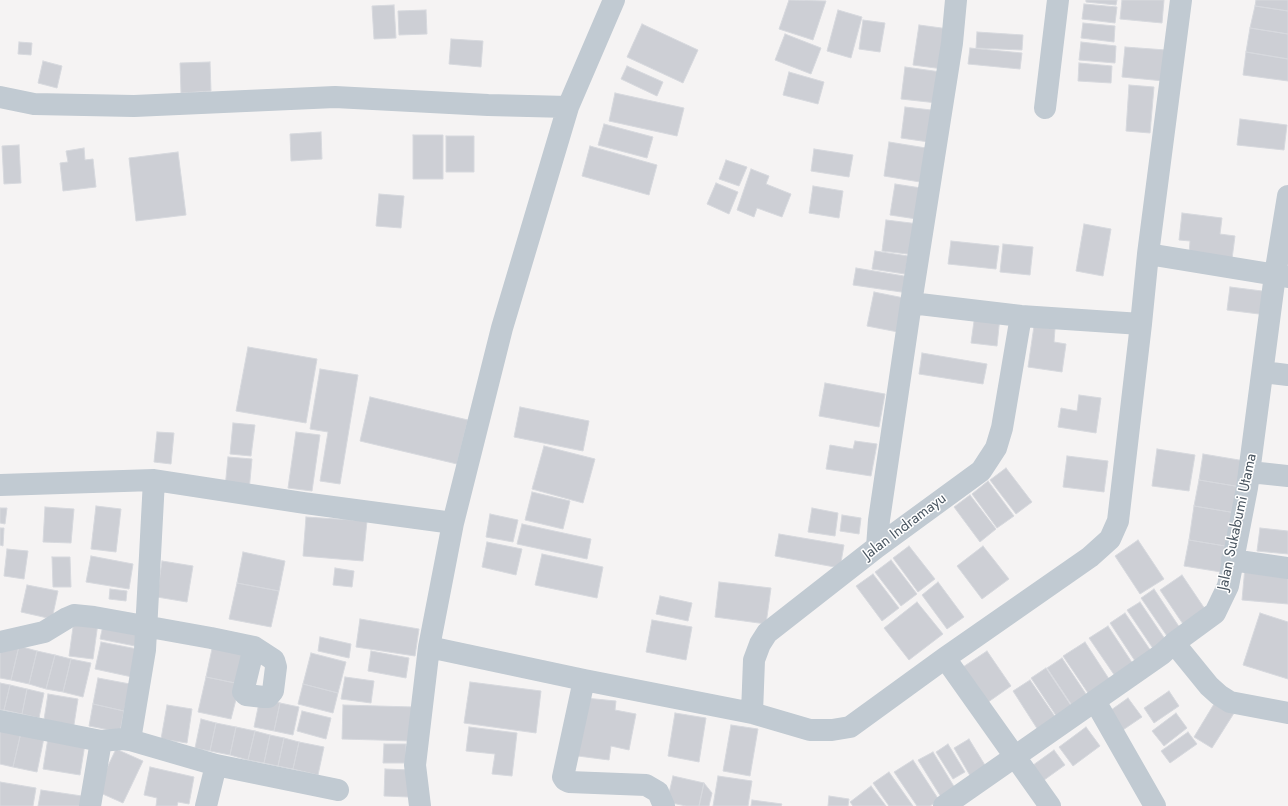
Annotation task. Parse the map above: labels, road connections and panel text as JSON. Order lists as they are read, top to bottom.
{
  "streets": {
    "street": ["Jalan Sukabumi Utama", "Jalan Indramayu"]
  }
}
